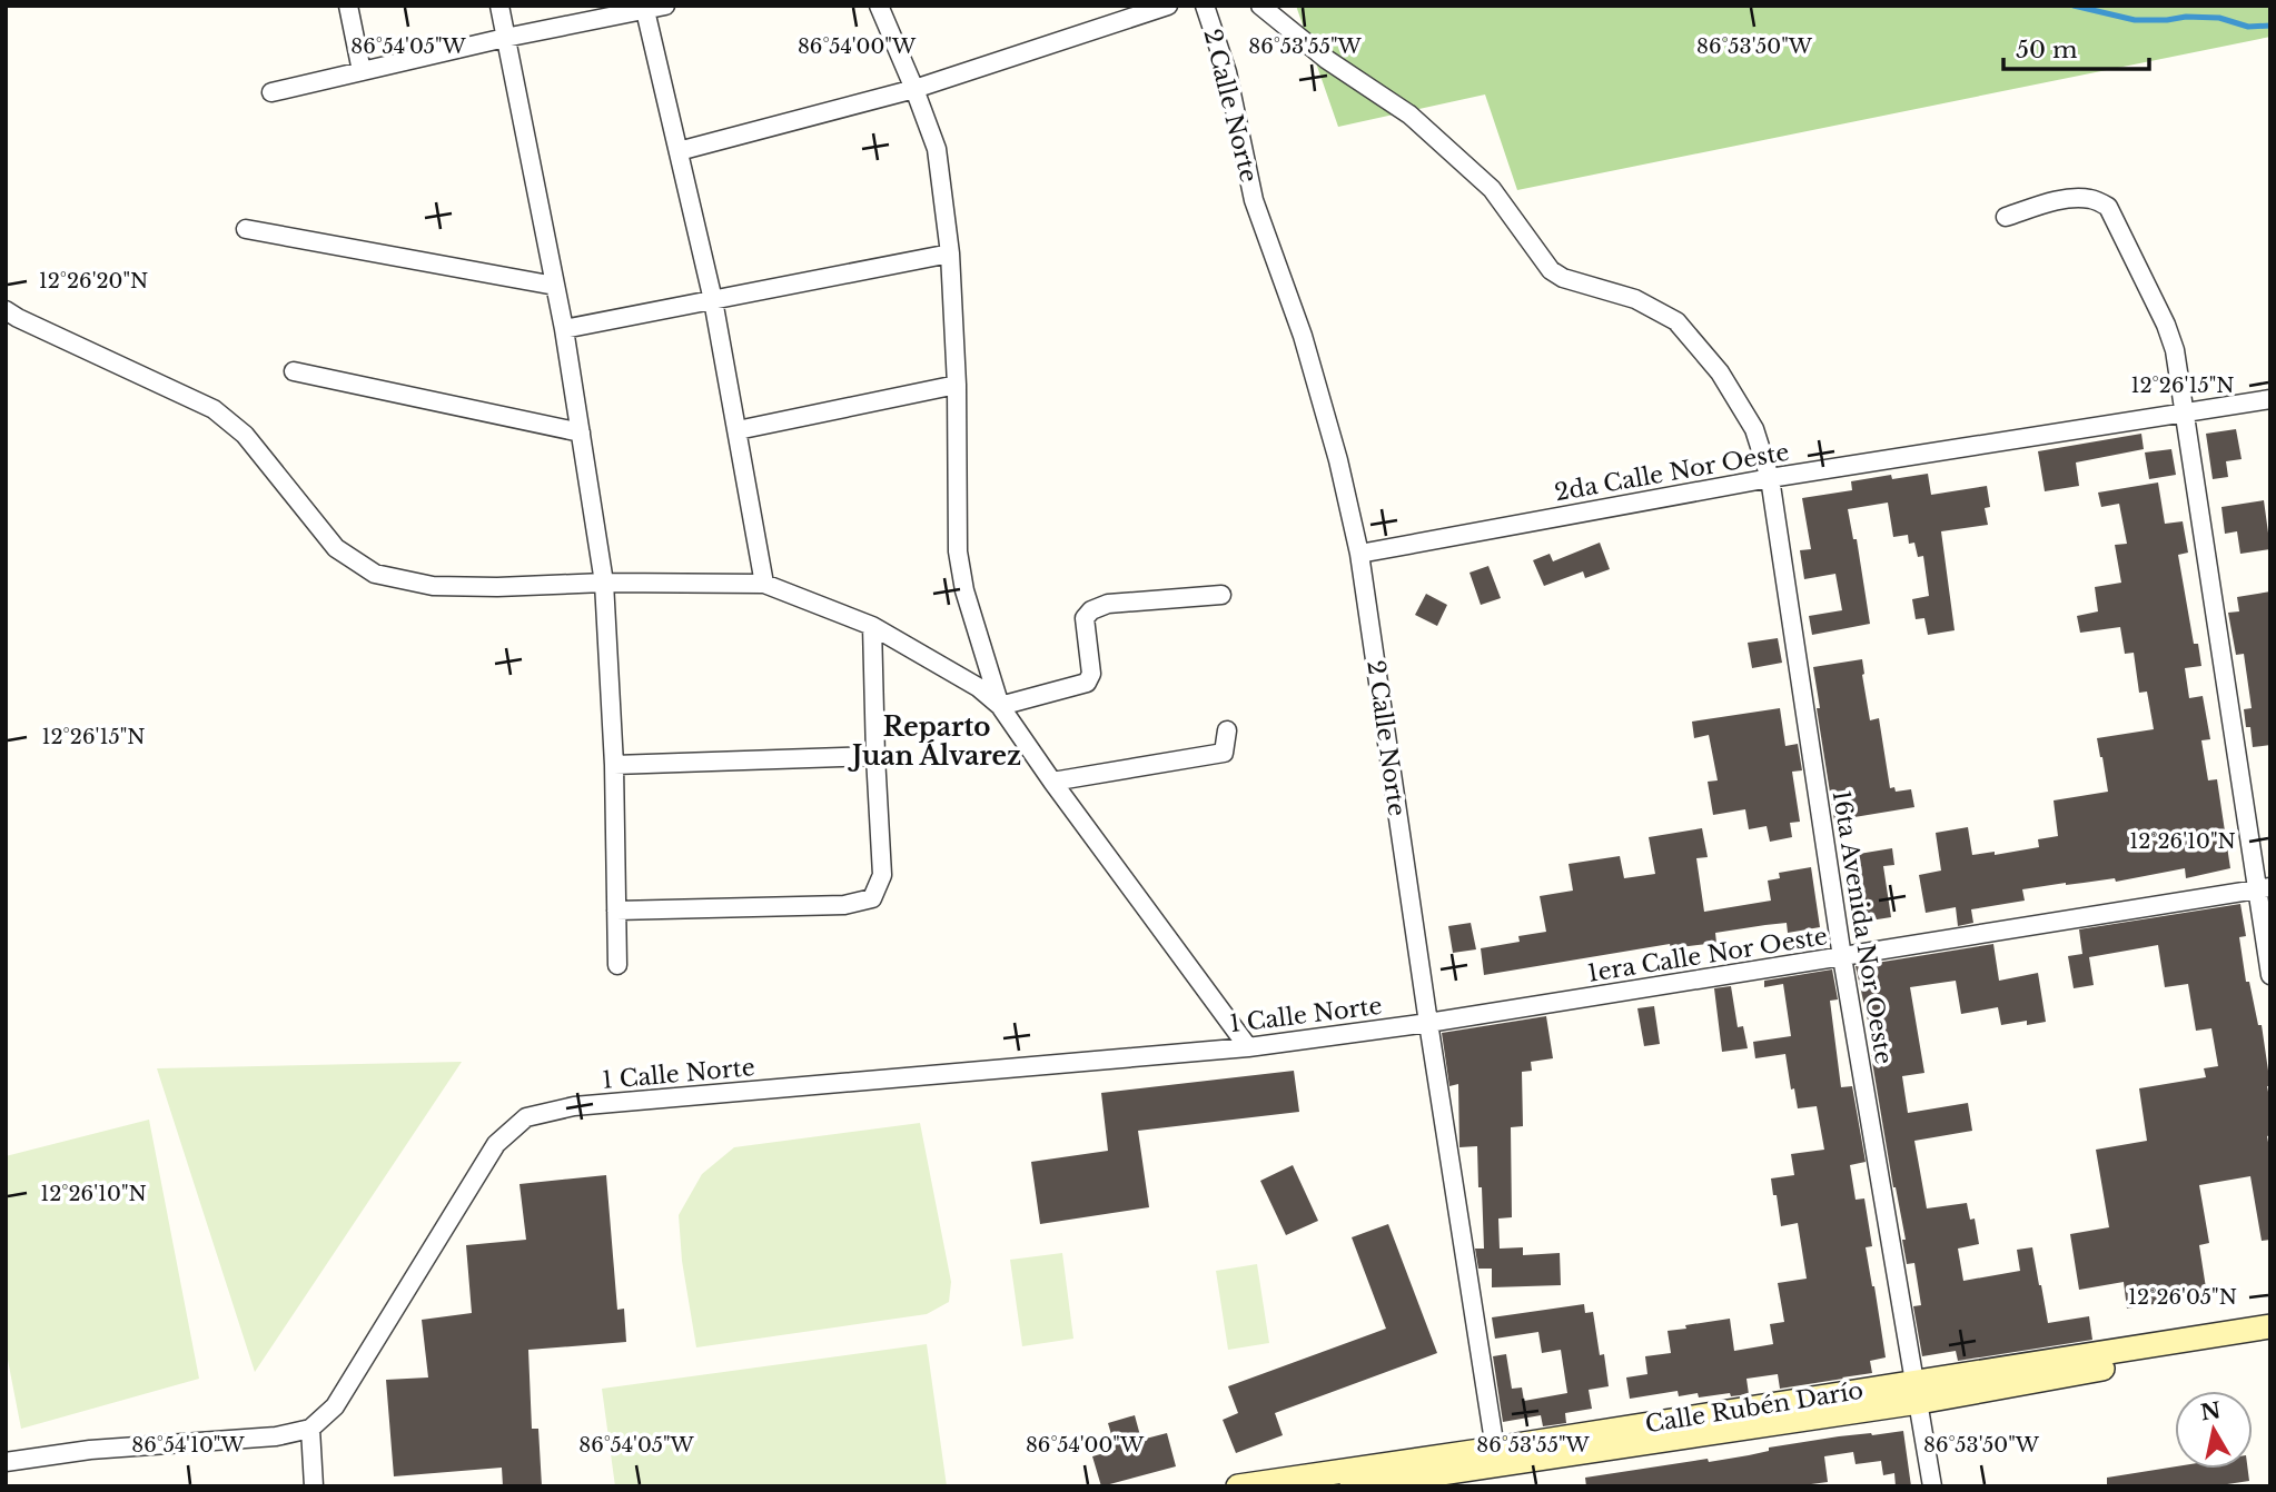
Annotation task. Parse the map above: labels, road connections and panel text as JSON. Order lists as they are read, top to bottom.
{
  "streets": {
    "street": [
      "2 Calle Norte",
      "2da Calle Nor Oeste",
      "16ta Avenida Nor Oeste",
      "1era Calle Nor Oeste",
      "1 Calle Norte",
      "Calle Rubén Darío"
    ]
  },
  "crossings": [
    ["2 Calle Norte", "2da Calle Nor Oeste"],
    ["2 Calle Norte", "1era Calle Nor Oeste"],
    ["2 Calle Norte", "1 Calle Norte"],
    ["2 Calle Norte", "Calle Rubén Darío"],
    ["2da Calle Nor Oeste", "16ta Avenida Nor Oeste"],
    ["16ta Avenida Nor Oeste", "1era Calle Nor Oeste"],
    ["16ta Avenida Nor Oeste", "Calle Rubén Darío"],
    ["1era Calle Nor Oeste", "1 Calle Norte"]
  ],
  "districts": ["Reparto Juan Álvarez"],
  "scale_bar": "50 m",
  "north": "top",
  "coordinates": [
    "86°53'55\"W",
    "86°54'05\"W",
    "86°54'00\"W",
    "86°53'50\"W",
    "12°26'20\"N",
    "12°26'15\"N",
    "12°26'10\"N",
    "12°26'05\"N",
    "86°54'10\"W"
  ]
}
